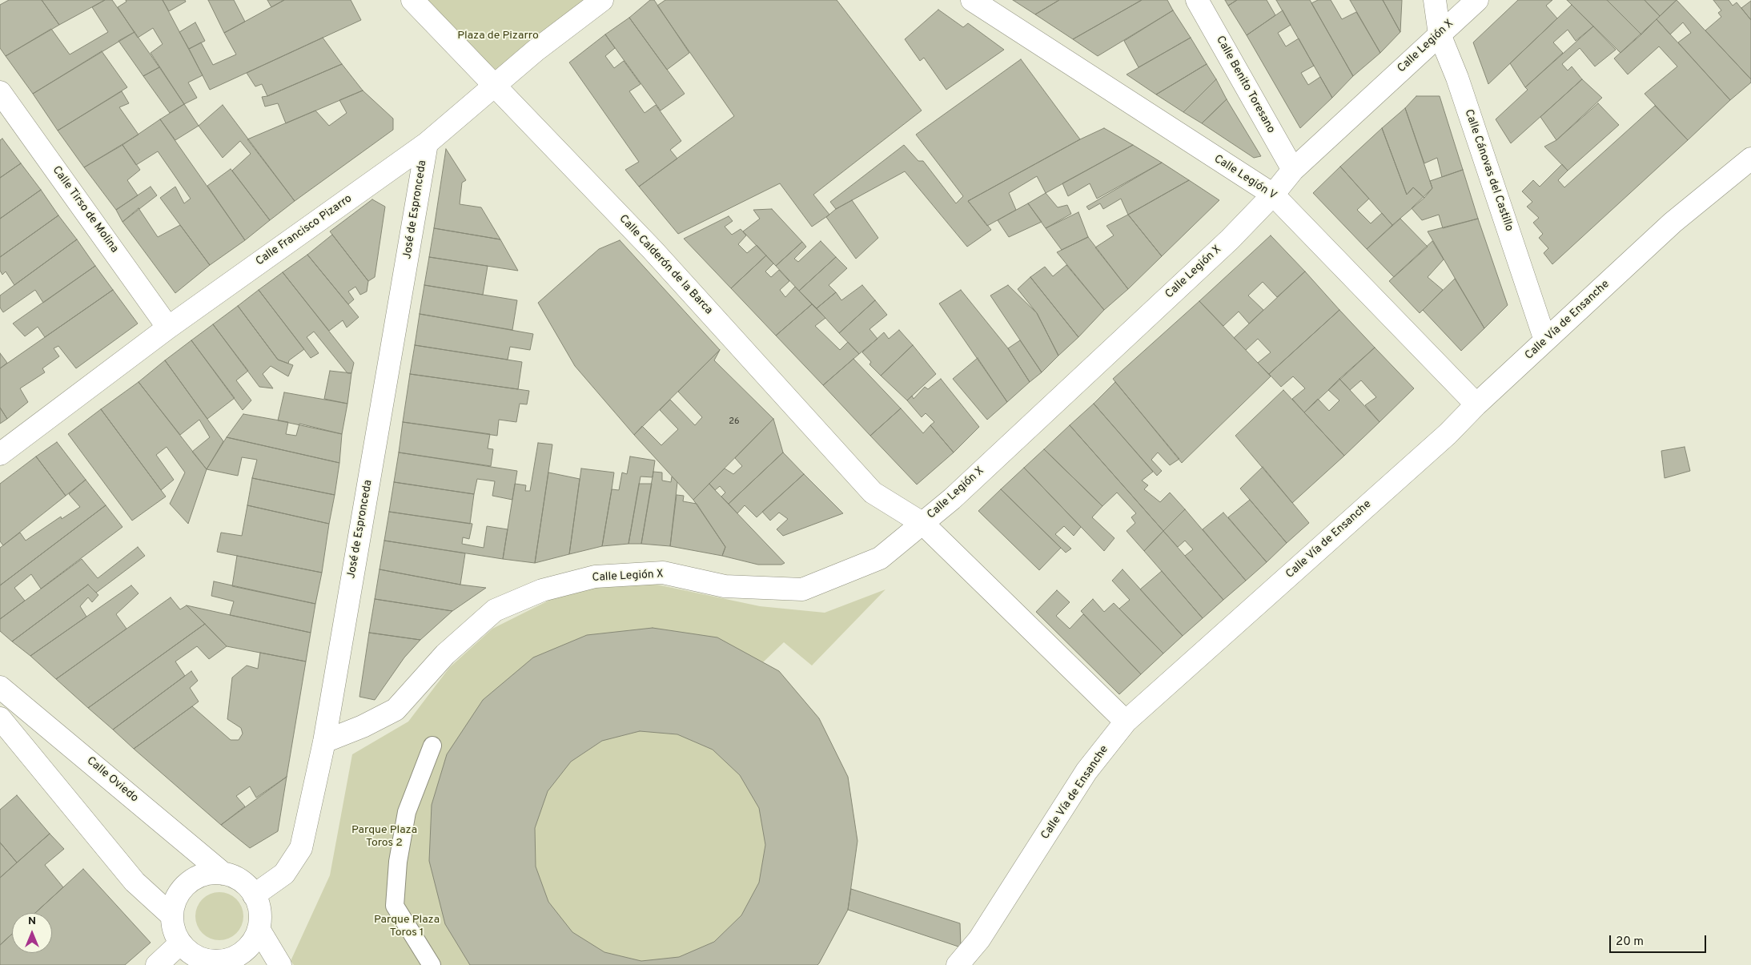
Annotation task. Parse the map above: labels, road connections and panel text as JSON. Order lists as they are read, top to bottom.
{
  "streets": {
    "street": [
      "Calle Legión X",
      "Calle Benito Toresano",
      "Calle Cánovas del Castillo",
      "Calle Legión V",
      "Calle Tirso de Molina",
      "José de Espronceda",
      "Calle Francisco Pizarro",
      "Calle Calderón de la Barca",
      "Calle Vía de Ensanche",
      "Calle Oviedo"
    ]
  },
  "crossings": [
    ["Calle Legión X", "Calle Benito Toresano"],
    ["Calle Legión X", "Calle Cánovas del Castillo"],
    ["Calle Legión X", "Calle Legión V"],
    ["Calle Legión X", "José de Espronceda"],
    ["Calle Legión X", "Calle Calderón de la Barca"],
    ["Calle Cánovas del Castillo", "Calle Vía de Ensanche"],
    ["Calle Legión V", "Calle Vía de Ensanche"],
    ["Calle Tirso de Molina", "Calle Francisco Pizarro"],
    ["José de Espronceda", "Calle Francisco Pizarro"],
    ["José de Espronceda", "Calle Oviedo"],
    ["Calle Francisco Pizarro", "Calle Calderón de la Barca"],
    ["Calle Calderón de la Barca", "Calle Vía de Ensanche"]
  ],
  "parks": ["Plaza de Pizarro", "Parque Plaza Toros 2", "Parque Plaza Toros 1"],
  "house_numbers": ["26"],
  "scale_bar": "20 m",
  "north": "top"
}
